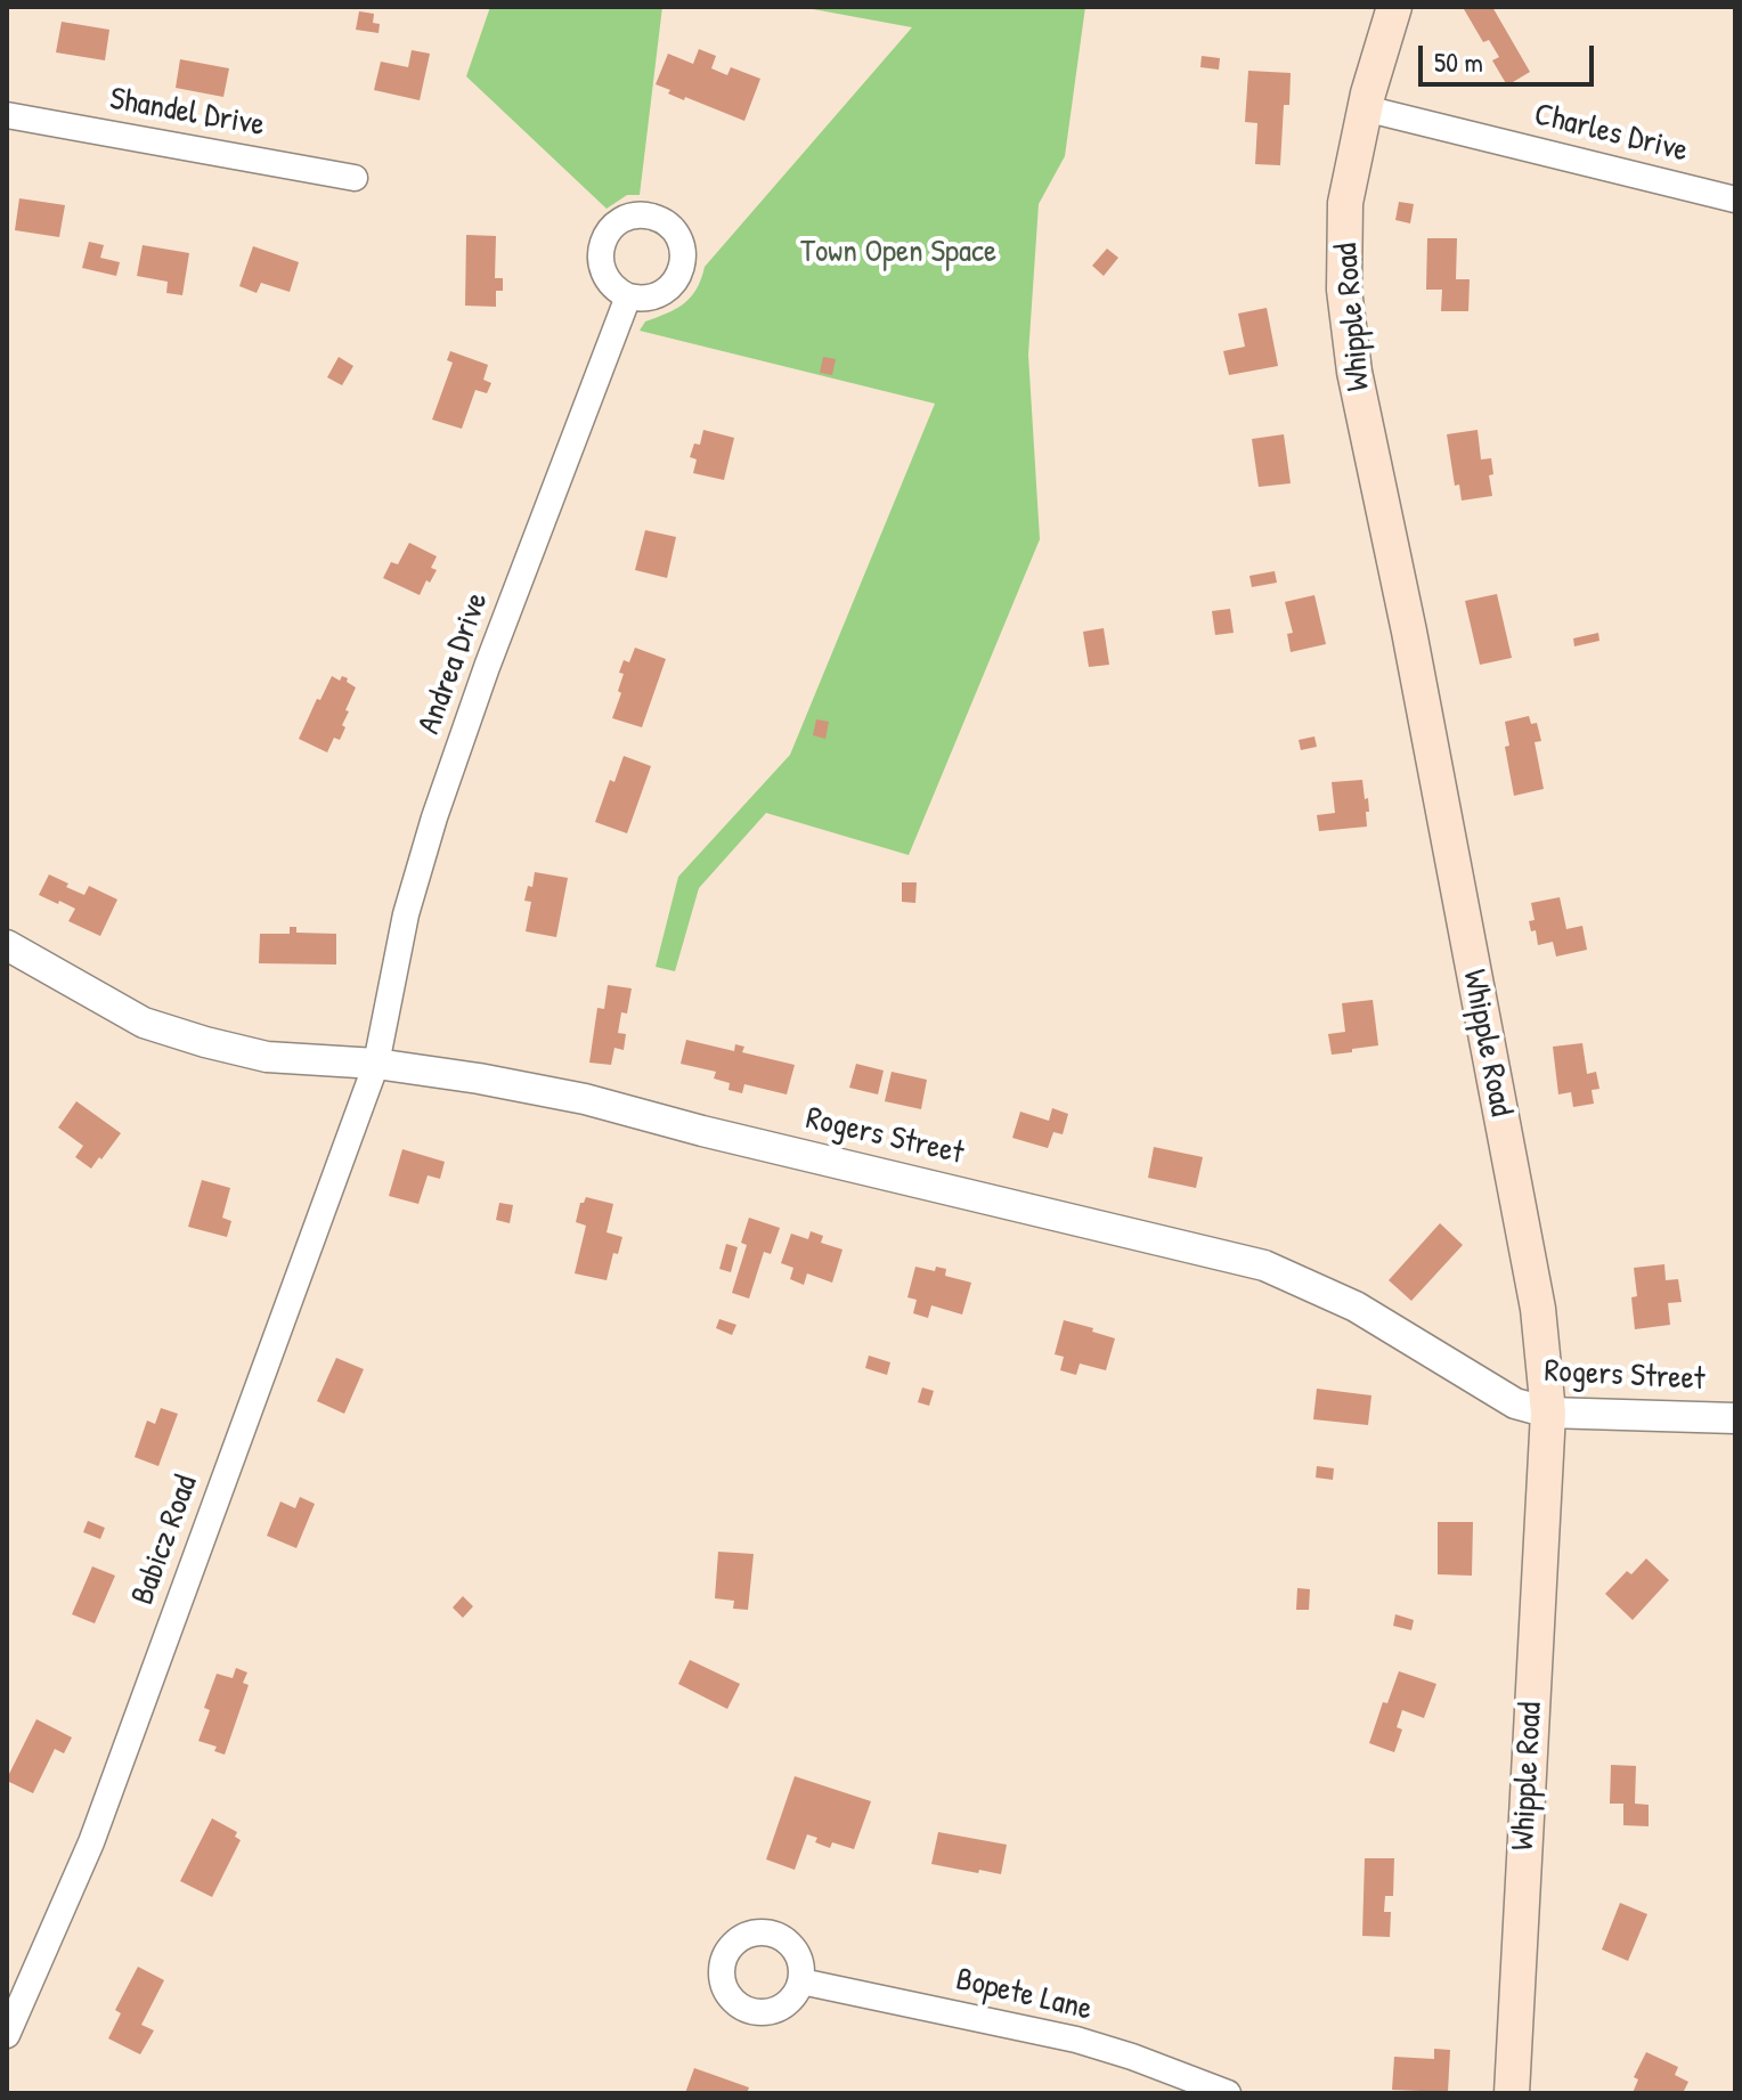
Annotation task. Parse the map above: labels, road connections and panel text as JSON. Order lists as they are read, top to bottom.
{
  "streets": {
    "main road": ["Whipple Road"],
    "street": [
      "Shandel Drive",
      "Charles Drive",
      "Andrea Drive",
      "Rogers Street",
      "Babicz Road",
      "Bopete Lane"
    ]
  },
  "crossings": [
    ["Charles Drive", "Whipple Road"],
    ["Whipple Road", "Rogers Street"],
    ["Andrea Drive", "Rogers Street"],
    ["Andrea Drive", "Babicz Road"],
    ["Rogers Street", "Babicz Road"]
  ],
  "parks": ["Town Open Space"],
  "scale_bar": "50 m"
}
